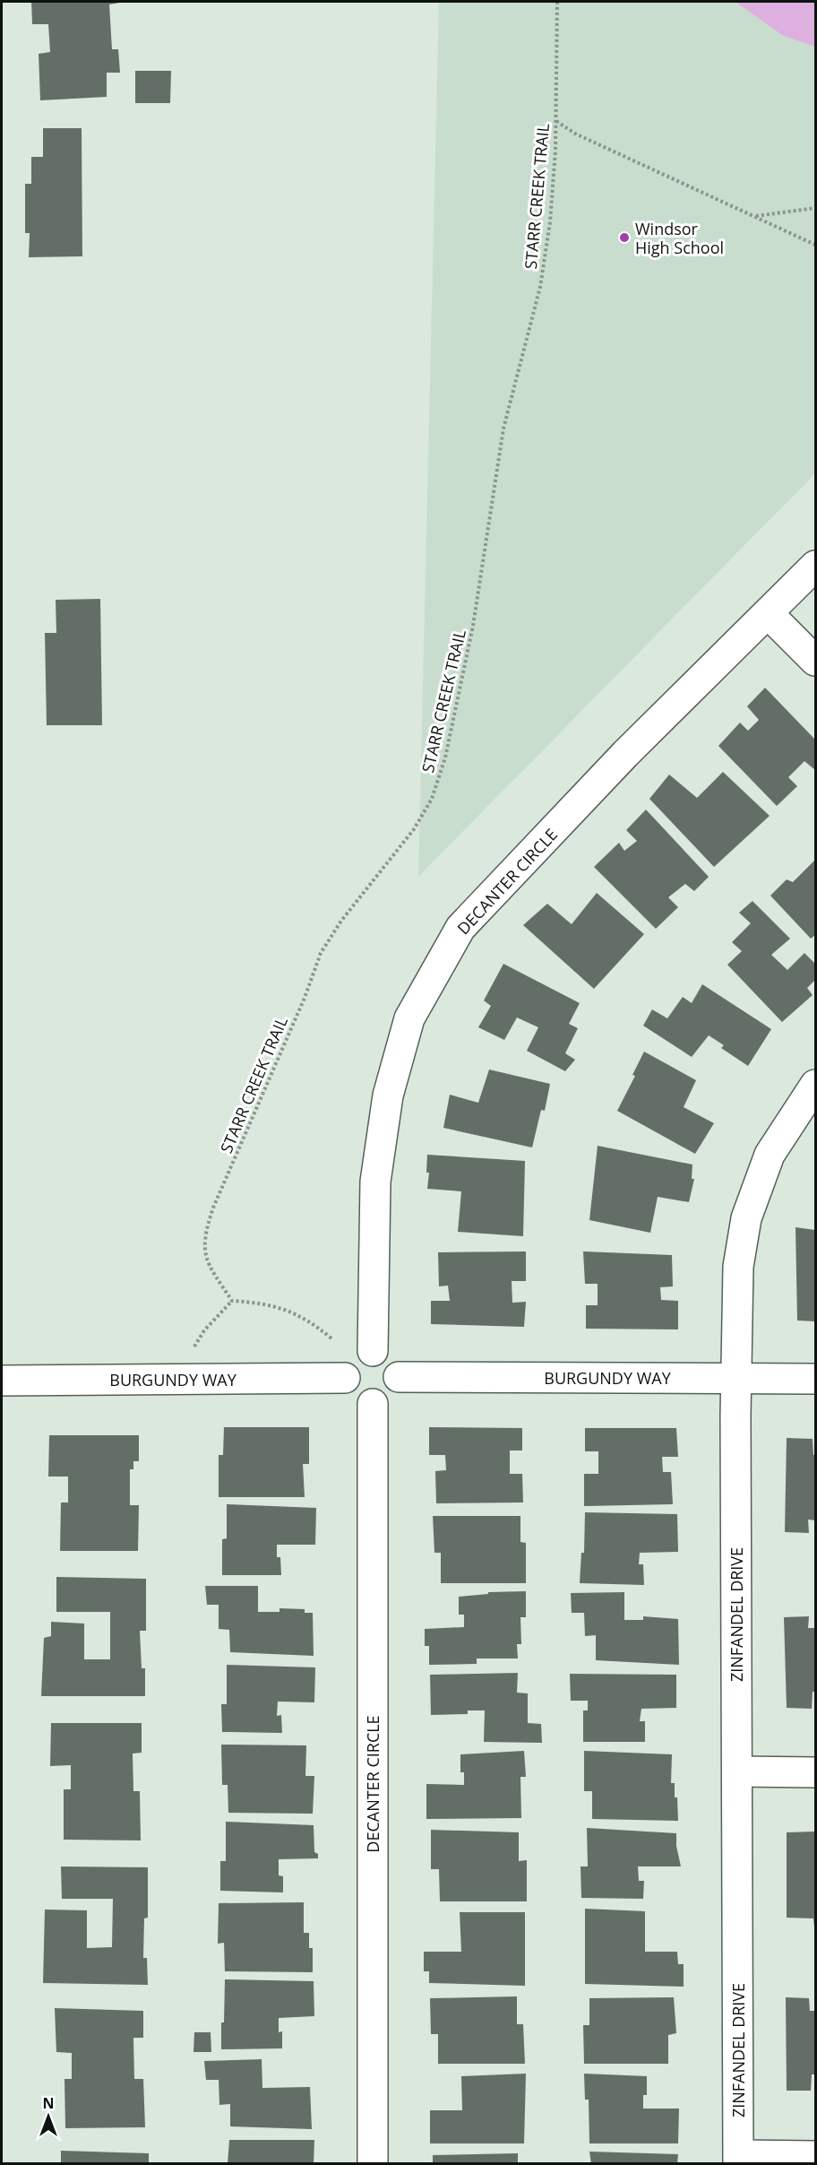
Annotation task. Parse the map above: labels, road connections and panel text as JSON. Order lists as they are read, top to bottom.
{
  "streets": {
    "street": ["DECANTER CIRCLE", "BURGUNDY WAY", "ZINFANDEL DRIVE"],
    "path": ["STARR CREEK TRAIL"]
  },
  "crossings": [
    ["DECANTER CIRCLE", "BURGUNDY WAY"],
    ["BURGUNDY WAY", "ZINFANDEL DRIVE"]
  ],
  "places": ["Windsor High School"],
  "north": "top"
}
